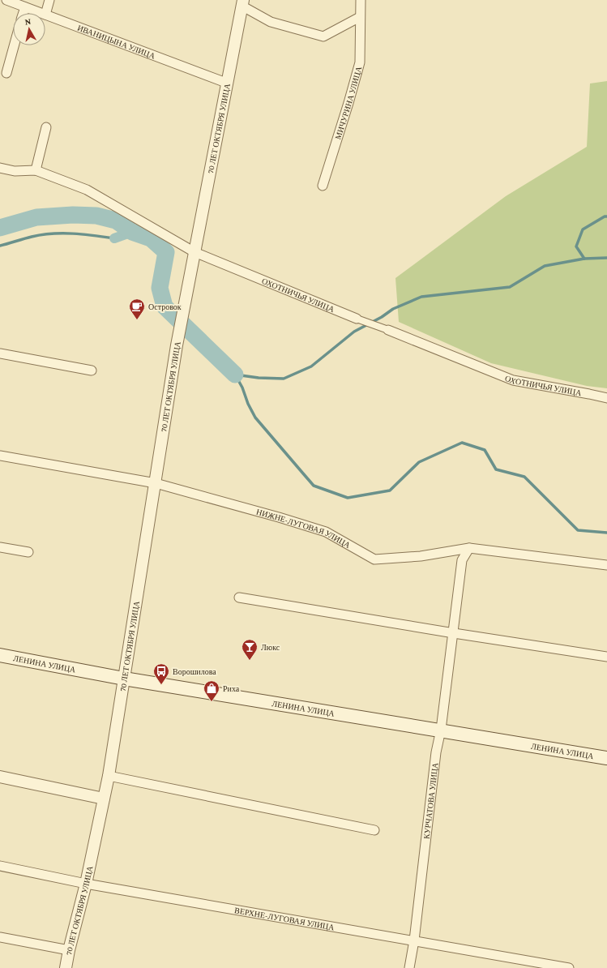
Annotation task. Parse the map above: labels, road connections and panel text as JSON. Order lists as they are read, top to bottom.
{
  "streets": {
    "main road": ["ЛЕНИНА УЛИЦА"],
    "street": [
      "ИВАНИЦЫНА УЛИЦА",
      "МИЧУРИНА УЛИЦА",
      "70 ЛЕТ ОКТЯБРЯ УЛИЦА",
      "ОХОТНИЧЬЯ УЛИЦА",
      "НИЖНЕ-ЛУГОВАЯ УЛИЦА",
      "КУРЧАТОВА УЛИЦА",
      "ВЕРХНЕ-ЛУГОВАЯ УЛИЦА"
    ]
  },
  "crossings": [
    ["ИВАНИЦЫНА УЛИЦА", "70 ЛЕТ ОКТЯБРЯ УЛИЦА"],
    ["70 ЛЕТ ОКТЯБРЯ УЛИЦА", "ОХОТНИЧЬЯ УЛИЦА"],
    ["70 ЛЕТ ОКТЯБРЯ УЛИЦА", "НИЖНЕ-ЛУГОВАЯ УЛИЦА"],
    ["70 ЛЕТ ОКТЯБРЯ УЛИЦА", "ЛЕНИНА УЛИЦА"],
    ["70 ЛЕТ ОКТЯБРЯ УЛИЦА", "ВЕРХНЕ-ЛУГОВАЯ УЛИЦА"],
    ["НИЖНЕ-ЛУГОВАЯ УЛИЦА", "КУРЧАТОВА УЛИЦА"],
    ["ЛЕНИНА УЛИЦА", "КУРЧАТОВА УЛИЦА"],
    ["КУРЧАТОВА УЛИЦА", "ВЕРХНЕ-ЛУГОВАЯ УЛИЦА"]
  ],
  "places": {
    "cafe": ["Островок"],
    "bar": ["Люкс"],
    "bus stop": ["Ворошилова"],
    "shop": ["Риха"]
  },
  "north": "top"
}
